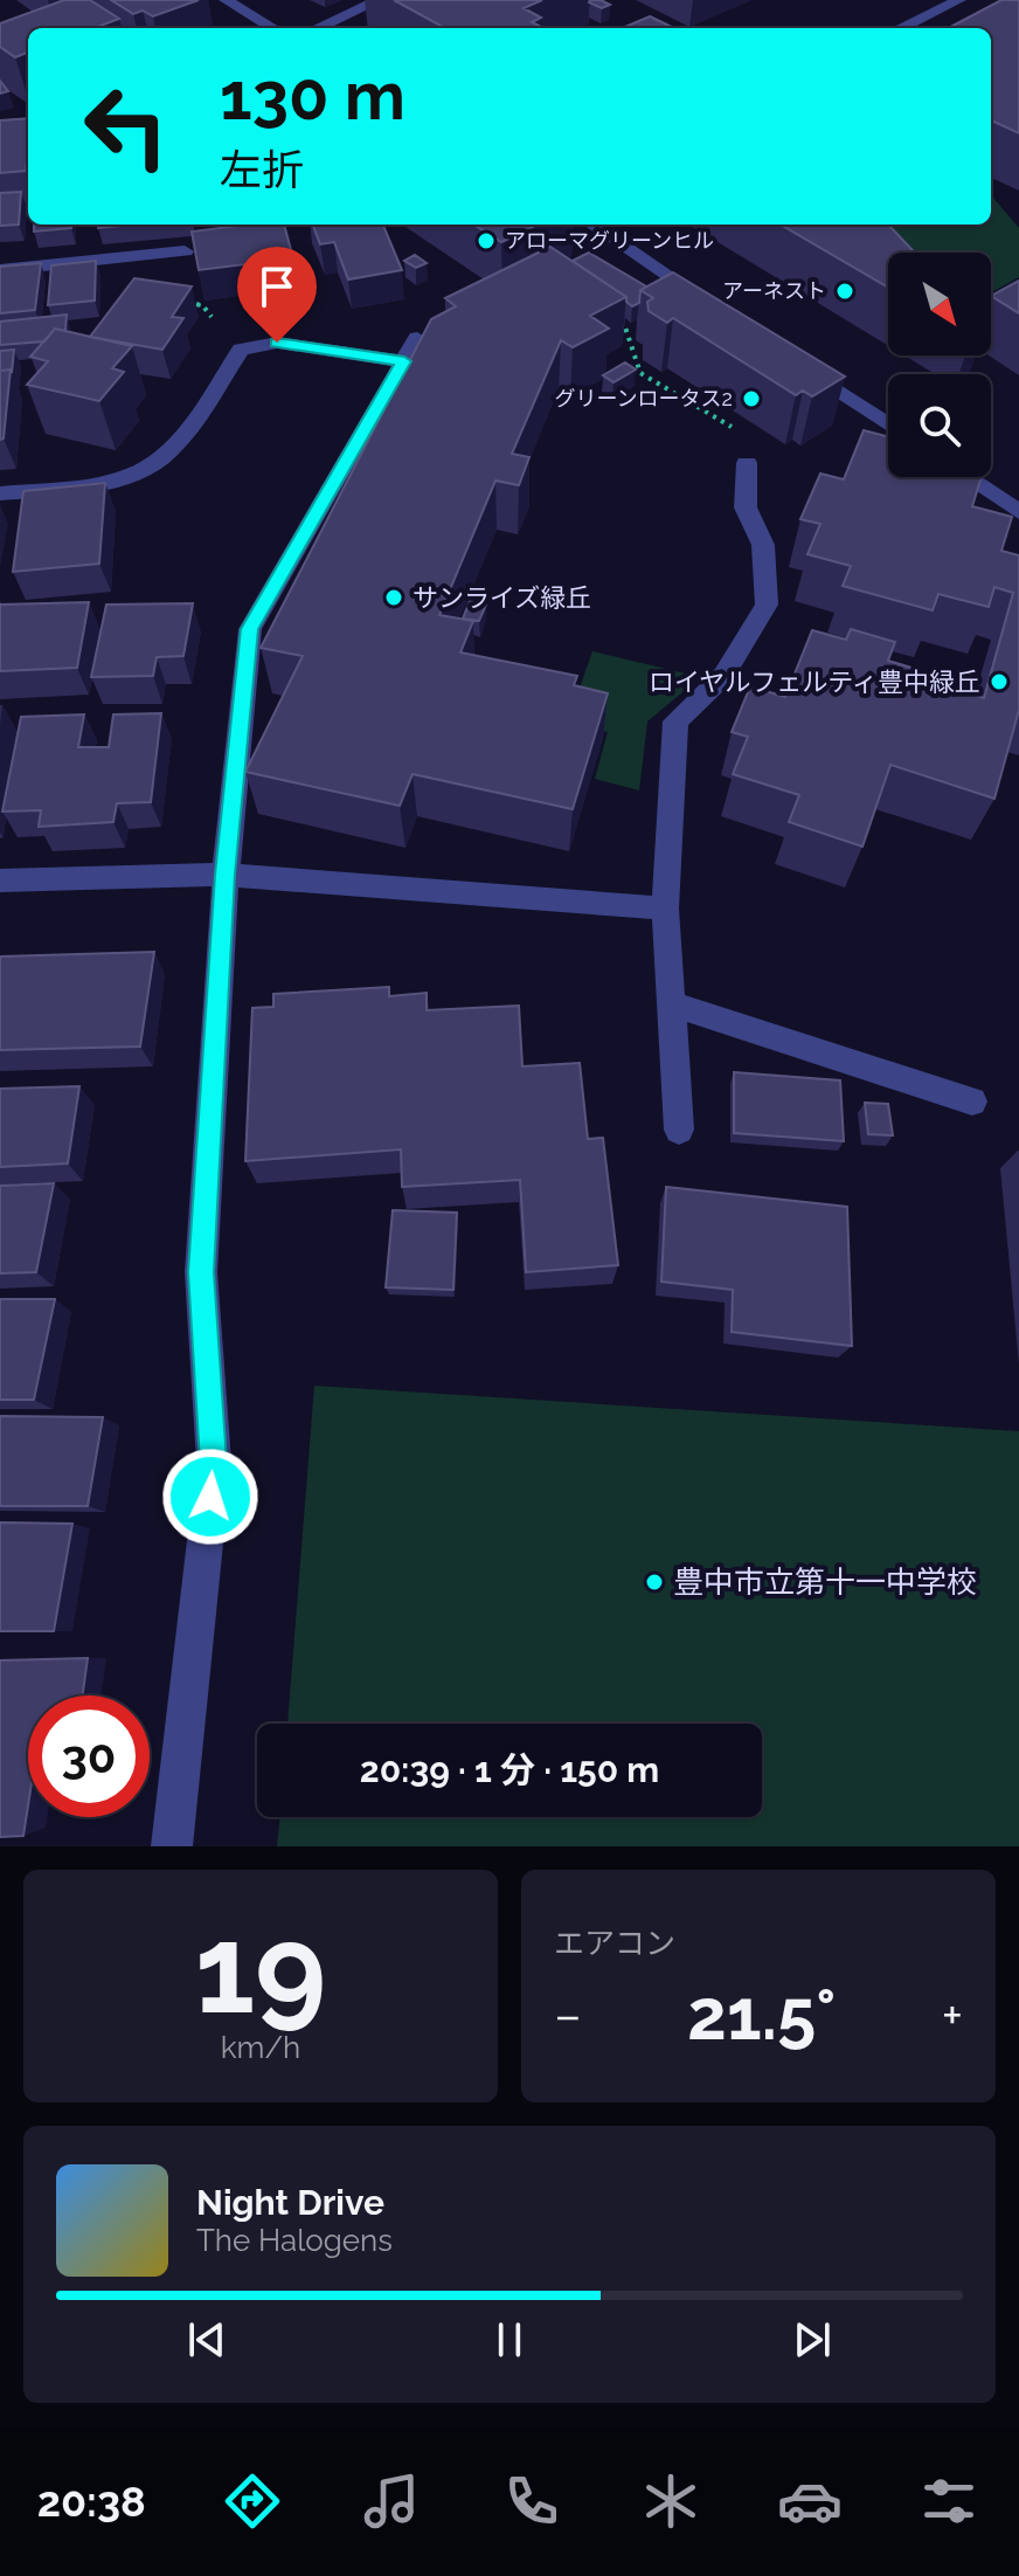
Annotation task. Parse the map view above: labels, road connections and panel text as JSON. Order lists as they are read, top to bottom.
{
  "places": [
    "アローマグリーンヒル",
    "アーネスト",
    "グリーンロータス2",
    "サンライズ緑丘",
    "ロイヤルフェルティ豊中緑丘",
    "豊中市立第十一中学校"
  ],
  "north": "bottom right",
  "page": {
    "turn": ["130 m", "左折"],
    "limit": "30",
    "trip": "20:39 · 1 分 · 150 m",
    "tile": [
      ["19", "km/h"],
      "エアコン"
    ],
    "heat": ["−", "21.5°", "+"],
    "song": ["Night Drive", "The Halogens"],
    "tabs": "20:38"
  }
}
